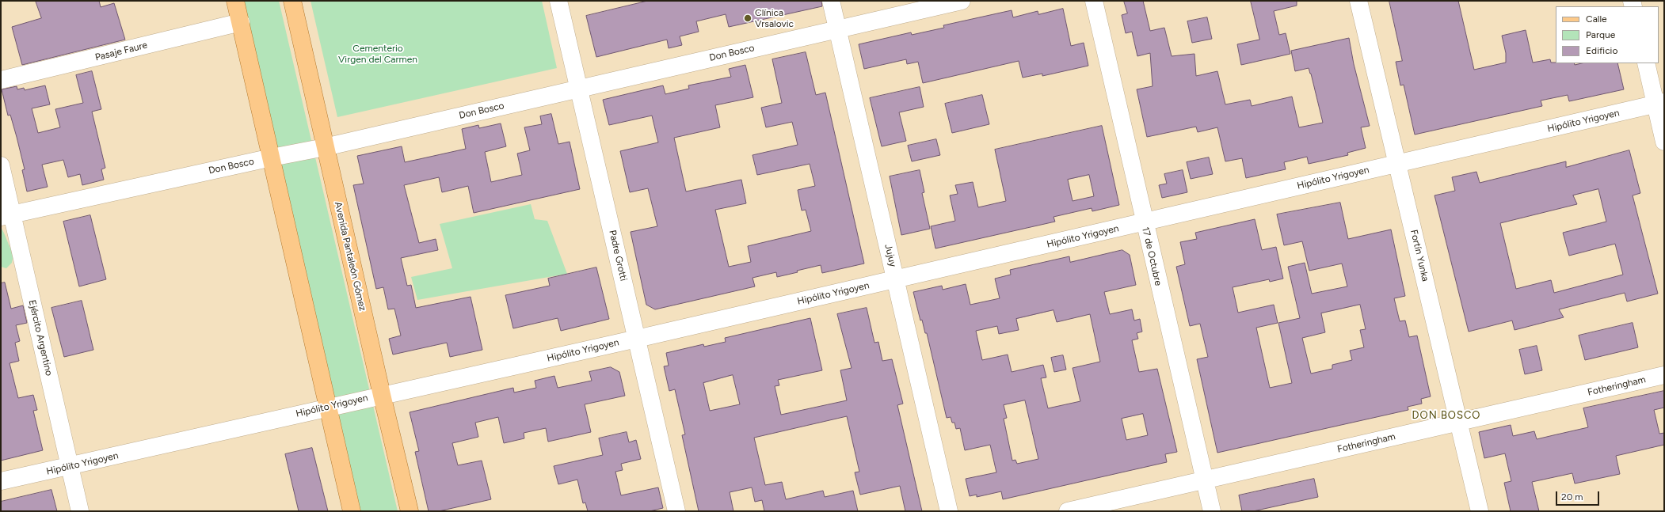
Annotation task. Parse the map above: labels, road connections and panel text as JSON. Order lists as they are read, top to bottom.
{
  "streets": {
    "main road": ["Avenida Pantaleón Gómez"],
    "street": [
      "Pasaje Faure",
      "Don Bosco",
      "Hipólito Yrigoyen",
      "Padre Grotti",
      "Jujuy",
      "Fortín Yunka",
      "17 de Octubre",
      "Ejército Argentino",
      "Fotheringham"
    ]
  },
  "crossings": [
    ["Don Bosco", "Padre Grotti"],
    ["Don Bosco", "Jujuy"],
    ["Don Bosco", "Avenida Pantaleón Gómez"],
    ["Don Bosco", "Ejército Argentino"],
    ["Hipólito Yrigoyen", "Padre Grotti"],
    ["Hipólito Yrigoyen", "Jujuy"],
    ["Hipólito Yrigoyen", "Fortín Yunka"],
    ["Hipólito Yrigoyen", "Avenida Pantaleón Gómez"],
    ["Hipólito Yrigoyen", "17 de Octubre"],
    ["Hipólito Yrigoyen", "Ejército Argentino"],
    ["Fortín Yunka", "Fotheringham"],
    ["17 de Octubre", "Fotheringham"]
  ],
  "districts": ["DON BOSCO"],
  "parks": ["Cementerio Virgen del Carmen"],
  "places": ["Clínica Vrsalovic"],
  "legend": ["Calle", "Parque", "Edificio"],
  "scale_bar": "20 m"
}
